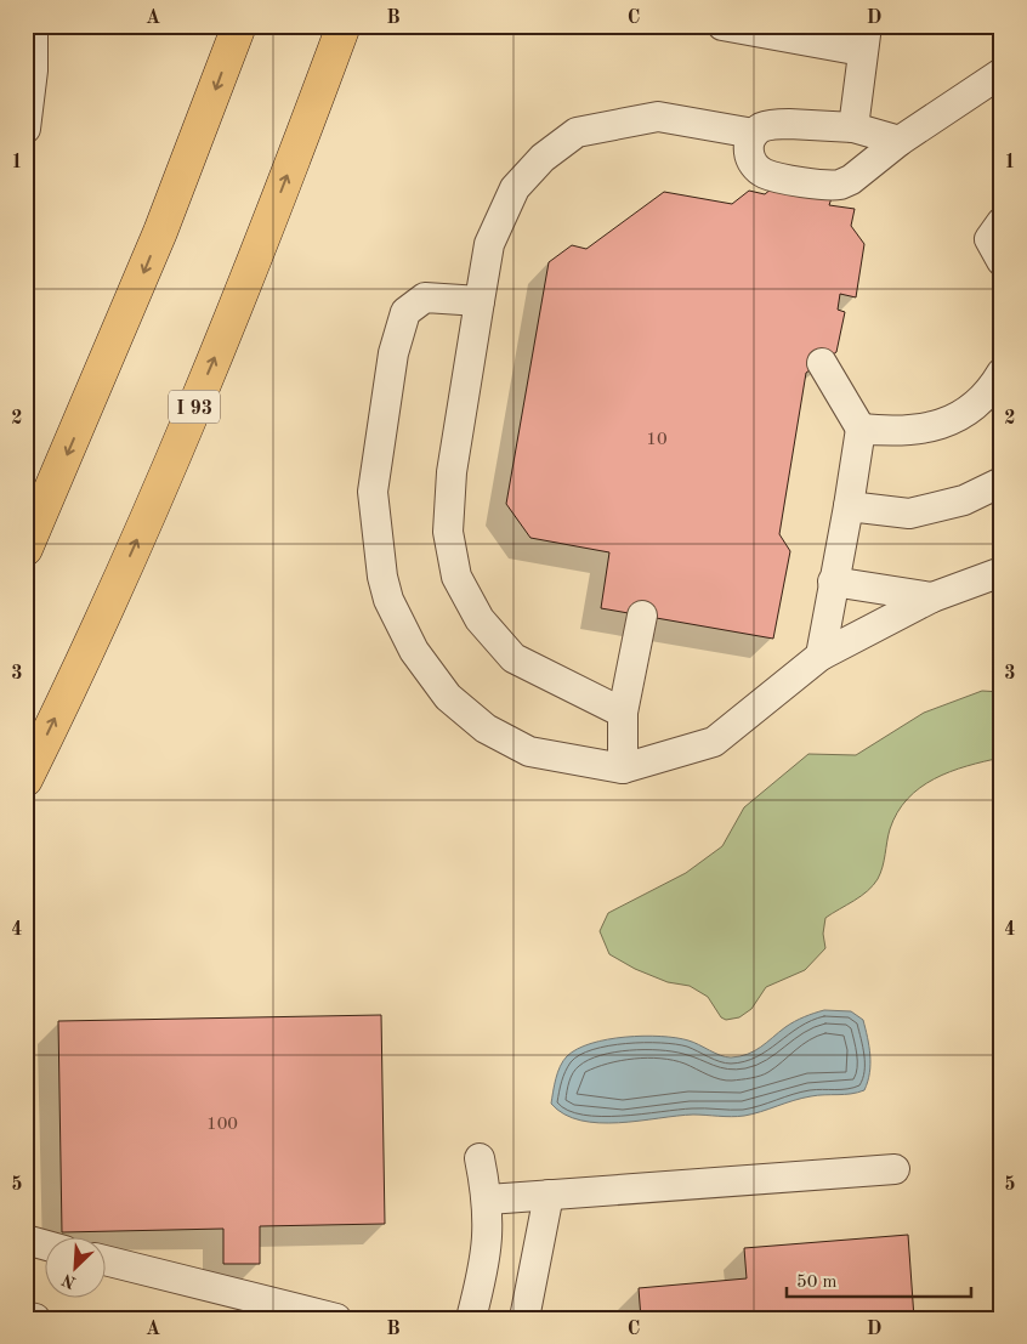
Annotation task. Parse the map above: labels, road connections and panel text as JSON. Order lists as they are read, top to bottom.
{
  "streets": {
    "highway": ["I 93"]
  },
  "house_numbers": ["10", "100"],
  "scale_bar": "50 m",
  "north": "bottom left",
  "grid": {
    "columns": [
      "A",
      "B",
      "C",
      "D"
    ],
    "rows": [
      "1",
      "2",
      "3",
      "4",
      "5"
    ]
  }
}
